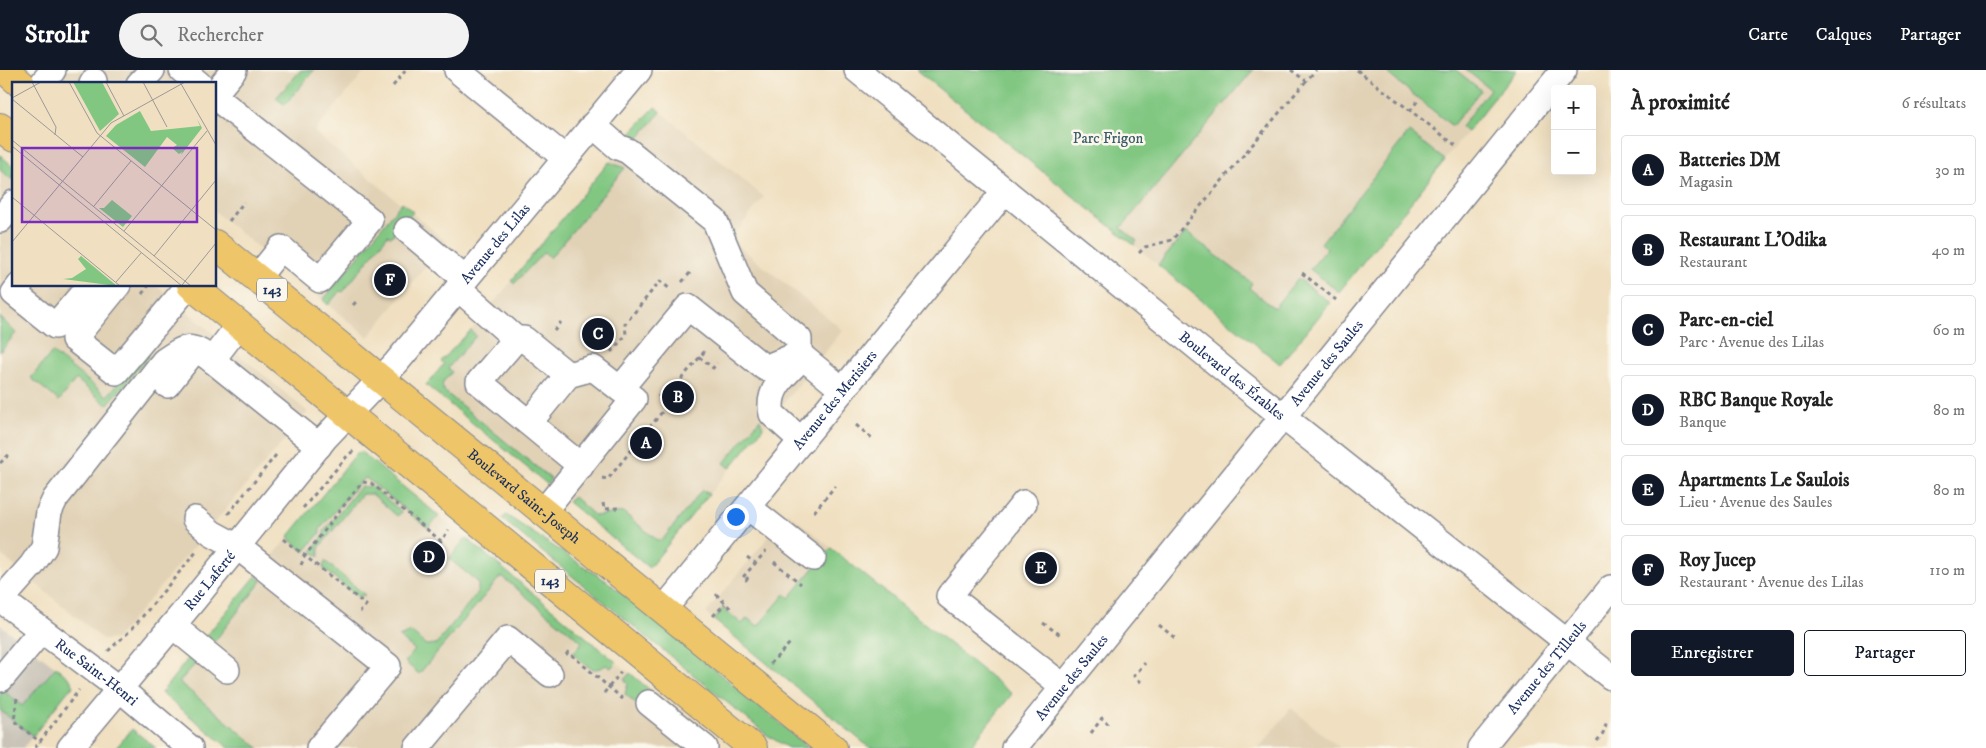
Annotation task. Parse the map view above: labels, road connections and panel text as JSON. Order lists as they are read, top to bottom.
{
  "streets": {
    "main road": ["143", "Boulevard Saint-Joseph"],
    "street": [
      "Avenue des Lilas",
      "Avenue des Saules",
      "Boulevard des Érables",
      "Avenue des Merisiers",
      "Rue Laferté",
      "Avenue des Tilleuls",
      "Rue Saint-Henri"
    ]
  },
  "crossings": [
    ["Avenue des Lilas", "143"],
    ["Avenue des Lilas", "Boulevard Saint-Joseph"],
    ["Avenue des Lilas", "Rue Laferté"],
    ["143", "Rue Laferté"],
    ["Avenue des Saules", "Boulevard des Érables"],
    ["Boulevard des Érables", "Avenue des Merisiers"],
    ["Boulevard des Érables", "Avenue des Tilleuls"],
    ["Avenue des Merisiers", "Boulevard Saint-Joseph"],
    ["Rue Laferté", "Rue Saint-Henri"]
  ],
  "parks": ["Parc Frigon"],
  "page": {
    "header": "Strollr",
    "search": "Rechercher",
    "nav": ["Carte", "Calques", "Partager"],
    "heading": ["À proximité", "6 résultats"],
    "map_buttons": ["+", "−"],
    "list": [
      {
        "mark": "A",
        "name": "Batteries DM",
        "note": "Magasin",
        "value": "30 m"
      },
      {
        "mark": "B",
        "name": "Restaurant L'Odika",
        "note": "Restaurant",
        "value": "40 m"
      },
      {
        "mark": "C",
        "name": "Parc-en-ciel",
        "note": "Parc · Avenue des Lilas",
        "value": "60 m"
      },
      {
        "mark": "D",
        "name": "RBC Banque Royale",
        "note": "Banque",
        "value": "80 m"
      },
      {
        "mark": "E",
        "name": "Apartments Le Saulois",
        "note": "Lieu · Avenue des Saules",
        "value": "80 m"
      },
      {
        "mark": "F",
        "name": "Roy Jucep",
        "note": "Restaurant · Avenue des Lilas",
        "value": "110 m"
      }
    ],
    "pins": [
      "F",
      "C",
      "B",
      "A",
      "D",
      "E"
    ],
    "buttons": ["Enregistrer", "Partager"]
  }
}
